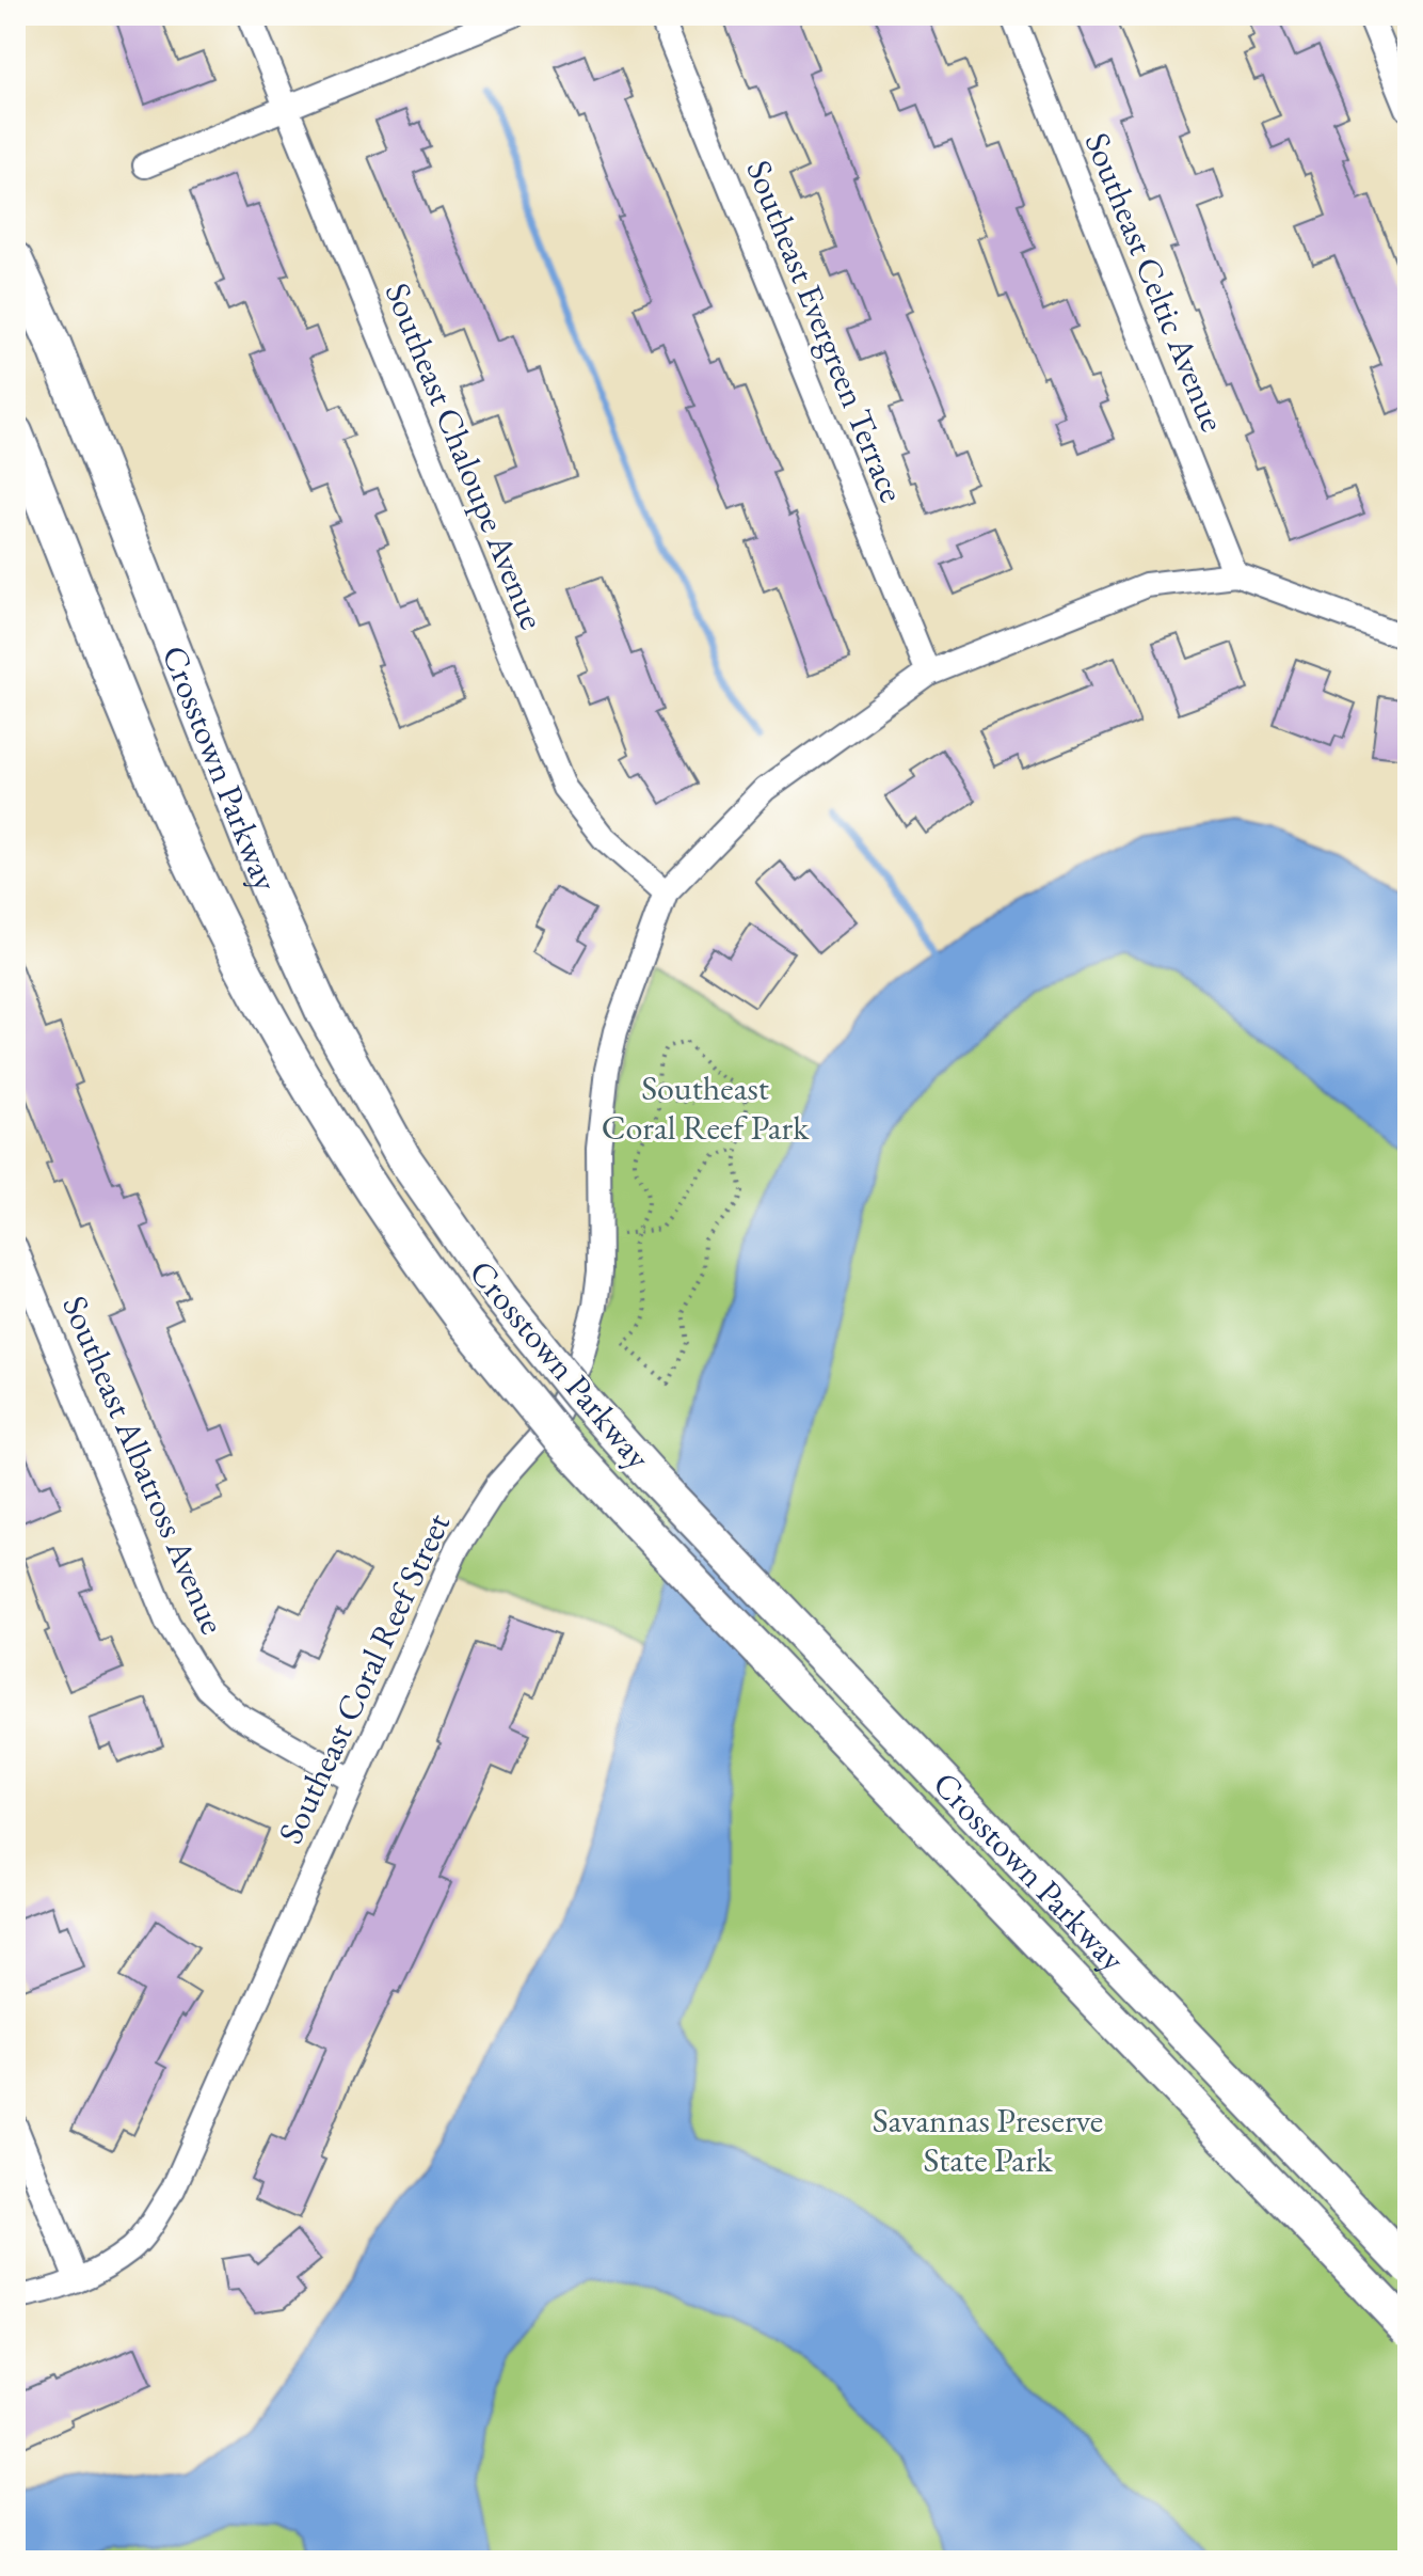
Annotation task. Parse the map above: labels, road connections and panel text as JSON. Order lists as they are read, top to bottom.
{
  "streets": {
    "main road": ["Crosstown Parkway"],
    "street": [
      "Southeast Celtic Avenue",
      "Southeast Evergreen Terrace",
      "Southeast Chaloupe Avenue",
      "Southeast Albatross Avenue",
      "Southeast Coral Reef Street"
    ]
  },
  "crossings": [
    ["Southeast Celtic Avenue", "Southeast Coral Reef Street"],
    ["Southeast Evergreen Terrace", "Southeast Coral Reef Street"],
    ["Southeast Chaloupe Avenue", "Southeast Coral Reef Street"],
    ["Southeast Albatross Avenue", "Southeast Coral Reef Street"]
  ],
  "parks": ["Southeast Coral Reef Park", "Savannas Preserve State Park"]
}
